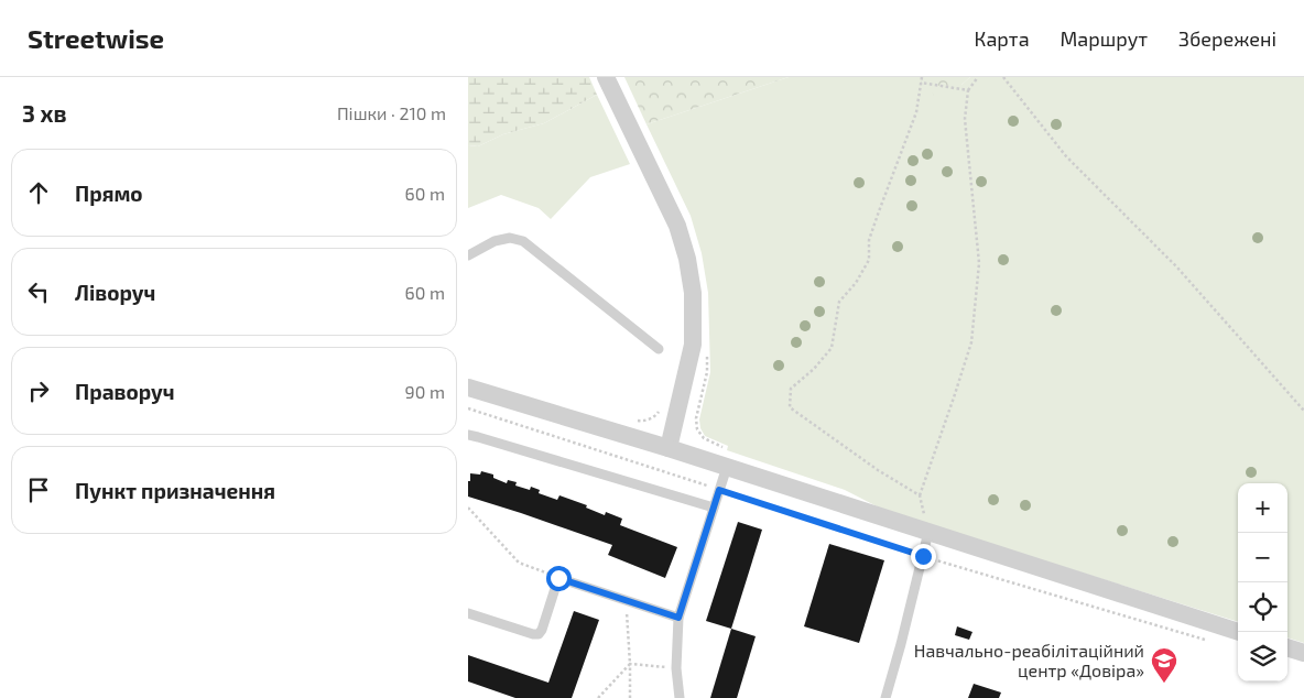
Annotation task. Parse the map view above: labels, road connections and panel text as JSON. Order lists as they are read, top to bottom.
{
  "places": {
    "school or university": ["Навчально-реабілітаційний центр «Довіра»"]
  },
  "page": {
    "header": "Streetwise",
    "nav": ["Карта", "Маршрут", "Збережені"],
    "heading": ["3 хв", "Пішки · 210 m"],
    "list": [
      ["Прямо", "60 m"],
      ["Ліворуч", "60 m"],
      ["Праворуч", "90 m"],
      "Пункт призначення"
    ],
    "map_buttons": ["+", "−"]
  }
}
